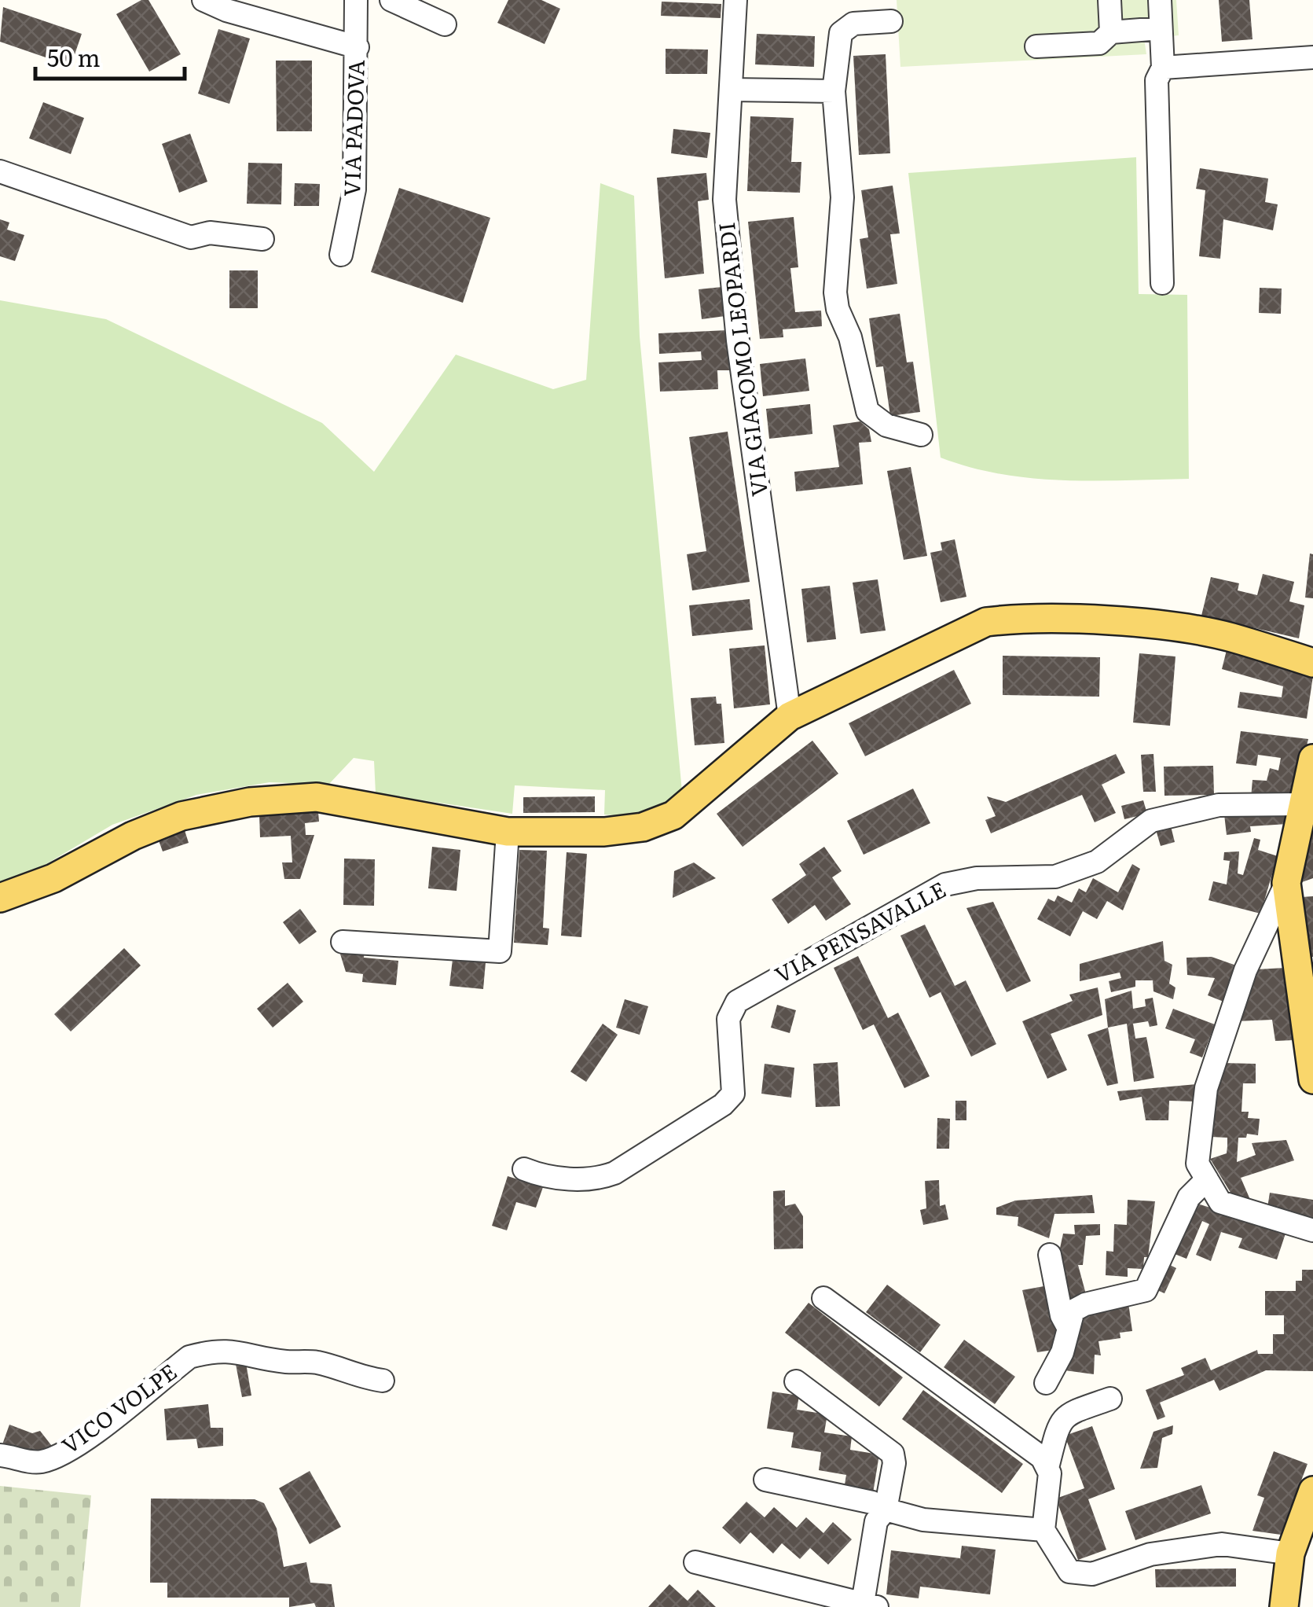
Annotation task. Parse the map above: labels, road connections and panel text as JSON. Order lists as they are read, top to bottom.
{
  "streets": {
    "street": [
      "VIA PADOVA",
      "VIA GIACOMO LEOPARDI",
      "VIA PENSAVALLE",
      "VICO VOLPE"
    ]
  },
  "scale_bar": "50 m"
}
